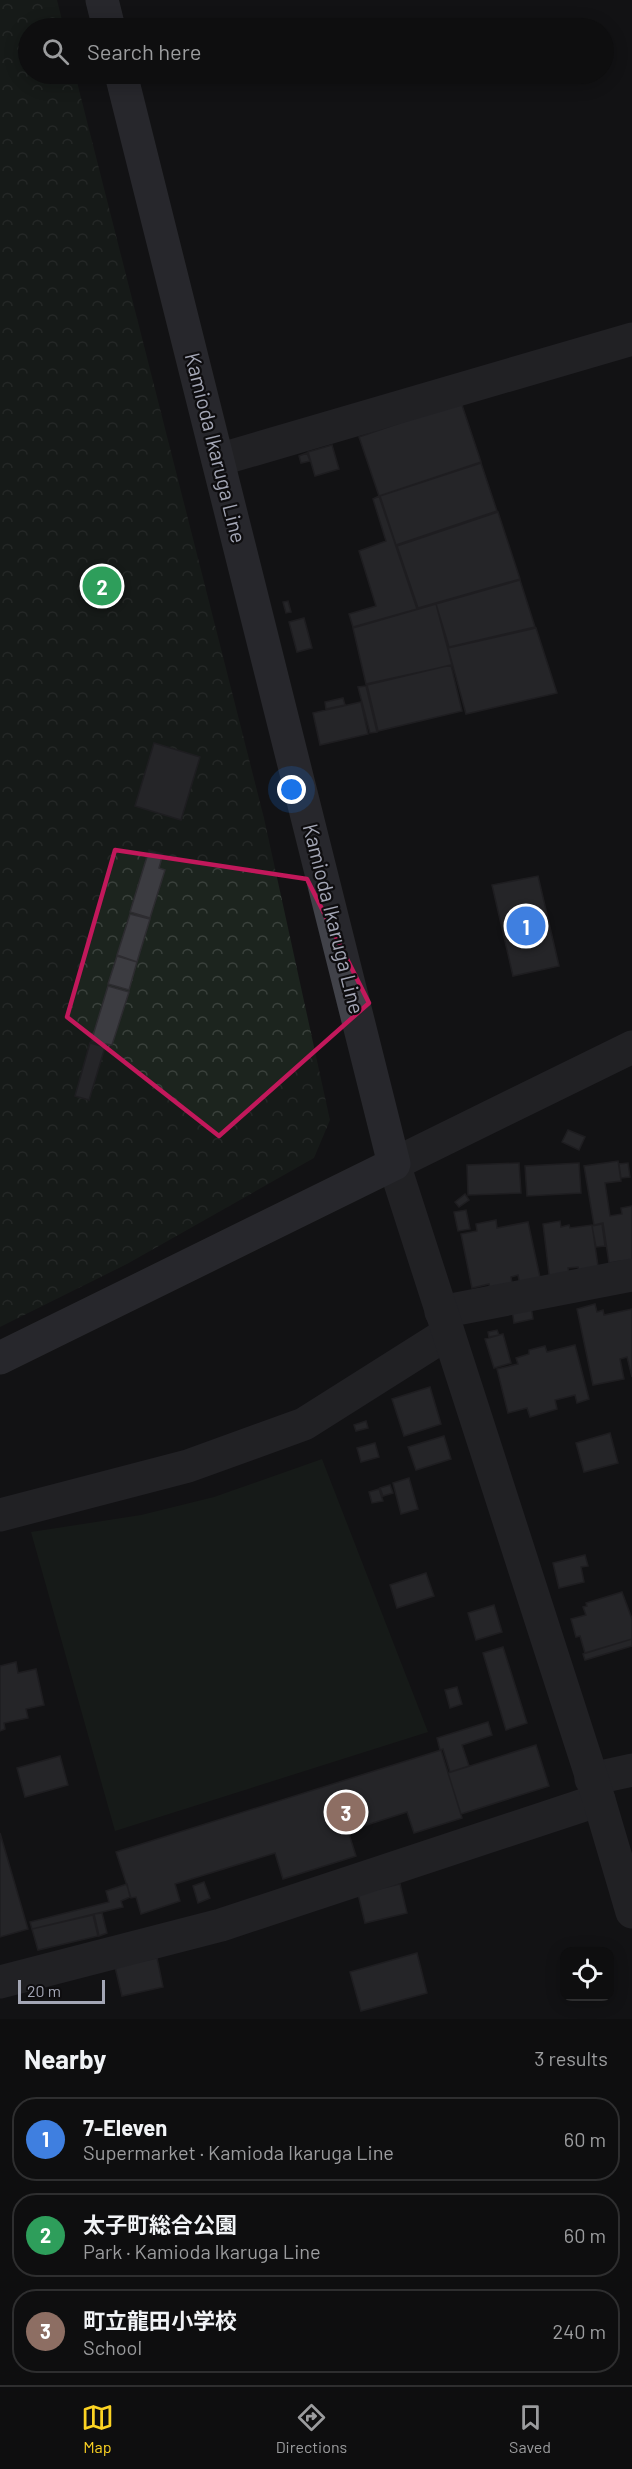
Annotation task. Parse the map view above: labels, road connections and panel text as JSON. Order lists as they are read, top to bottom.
{
  "streets": {
    "main road": ["Kamioda Ikaruga Line"]
  },
  "scale_bar": "20 m",
  "page": {
    "search": "Search here",
    "pins": ["2", "1", "3"],
    "scale": "20 m",
    "heading": ["Nearby", "3 results"],
    "list": [
      {
        "mark": "1",
        "name": "7-Eleven",
        "note": "Supermarket · Kamioda Ikaruga Line",
        "value": "60 m"
      },
      {
        "mark": "2",
        "name": "太子町総合公園",
        "note": "Park · Kamioda Ikaruga Line",
        "value": "60 m"
      },
      {
        "mark": "3",
        "name": "町立龍田小学校",
        "note": "School",
        "value": "240 m"
      }
    ],
    "nav": ["Map", "Directions", "Saved"]
  }
}
